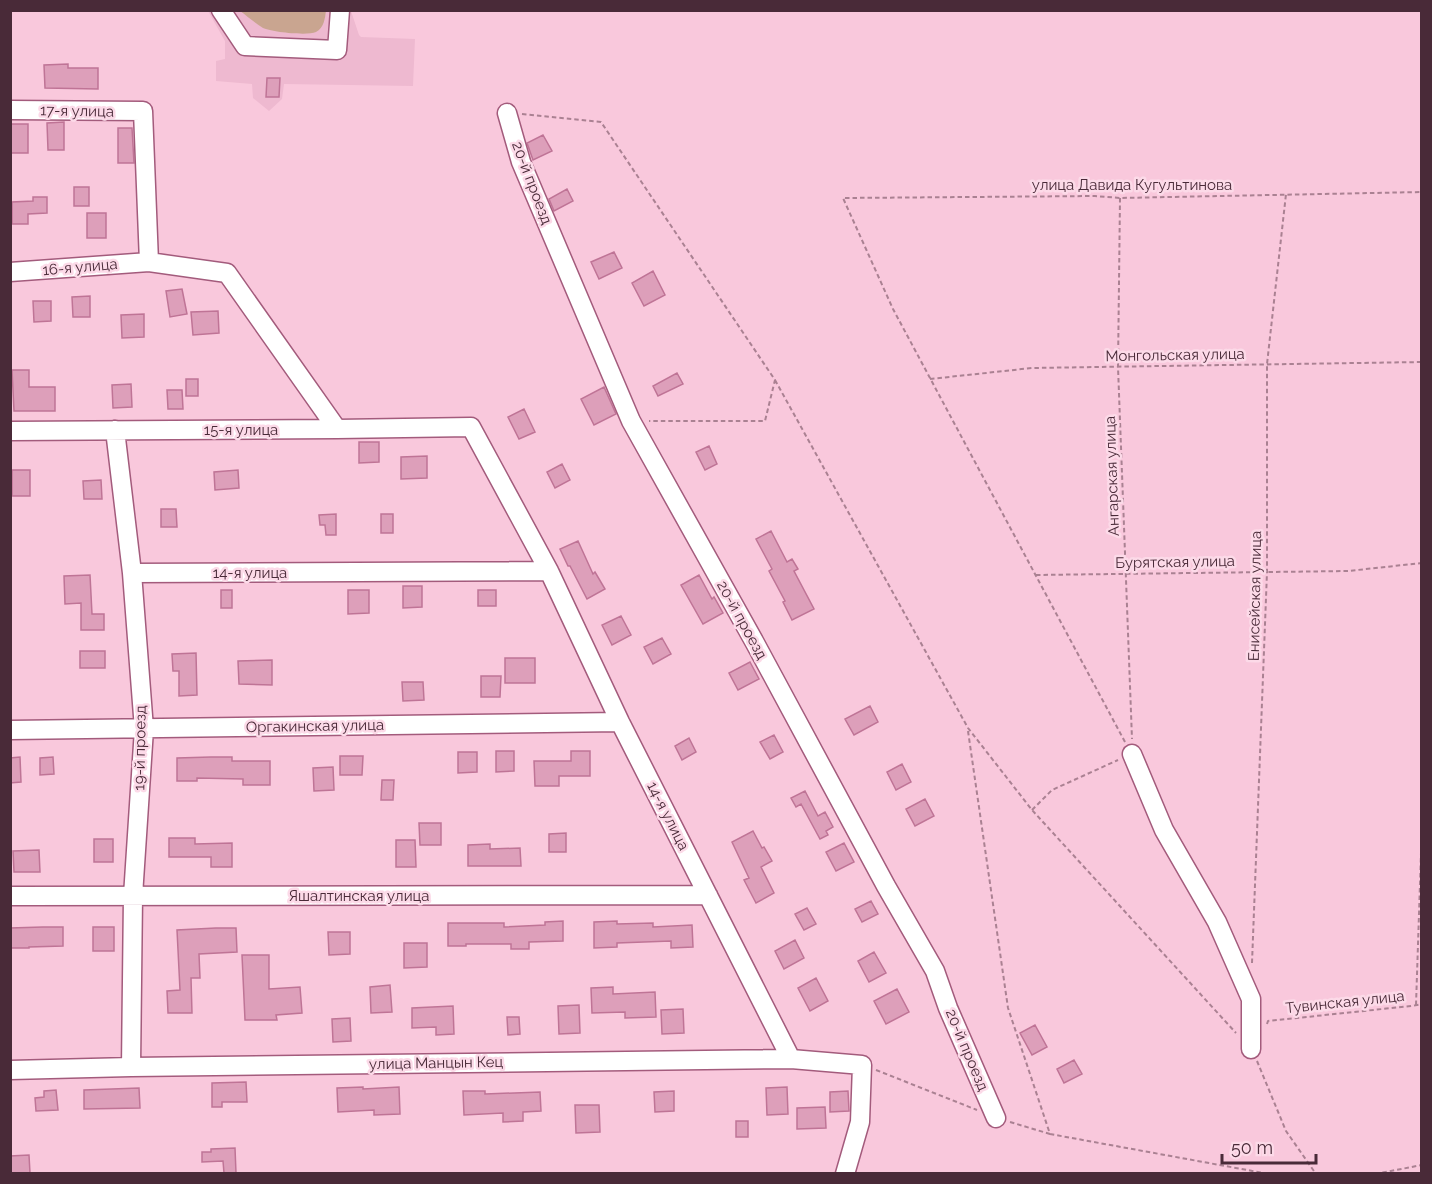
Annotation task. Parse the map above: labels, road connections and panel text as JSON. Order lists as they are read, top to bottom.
{
  "streets": {
    "street": [
      "17-я улица",
      "20-й проезд",
      "16-я улица",
      "15-я улица",
      "14-я улица",
      "Оргакинская улица",
      "19-й проезд",
      "Яшалтинская улица",
      "улица Манцын Кец"
    ],
    "path": [
      "улица Давида Кугультинова",
      "Монгольская улица",
      "Ангарская улица",
      "Бурятская улица",
      "Енисейская улица",
      "Тувинская улица"
    ]
  },
  "crossings": [
    ["17-я улица", "16-я улица"],
    ["улица Давида Кугультинова", "Монгольская улица"],
    ["улица Давида Кугультинова", "Ангарская улица"],
    ["улица Давида Кугультинова", "Енисейская улица"],
    ["16-я улица", "15-я улица"],
    ["Монгольская улица", "Ангарская улица"],
    ["Монгольская улица", "Енисейская улица"],
    ["15-я улица", "14-я улица"],
    ["15-я улица", "19-й проезд"],
    ["Ангарская улица", "Бурятская улица"],
    ["Бурятская улица", "Енисейская улица"],
    ["14-я улица", "Оргакинская улица"],
    ["14-я улица", "19-й проезд"],
    ["14-я улица", "Яшалтинская улица"],
    ["14-я улица", "улица Манцын Кец"],
    ["Оргакинская улица", "19-й проезд"],
    ["19-й проезд", "Яшалтинская улица"],
    ["19-й проезд", "улица Манцын Кец"]
  ],
  "scale_bar": "50 m"
}
